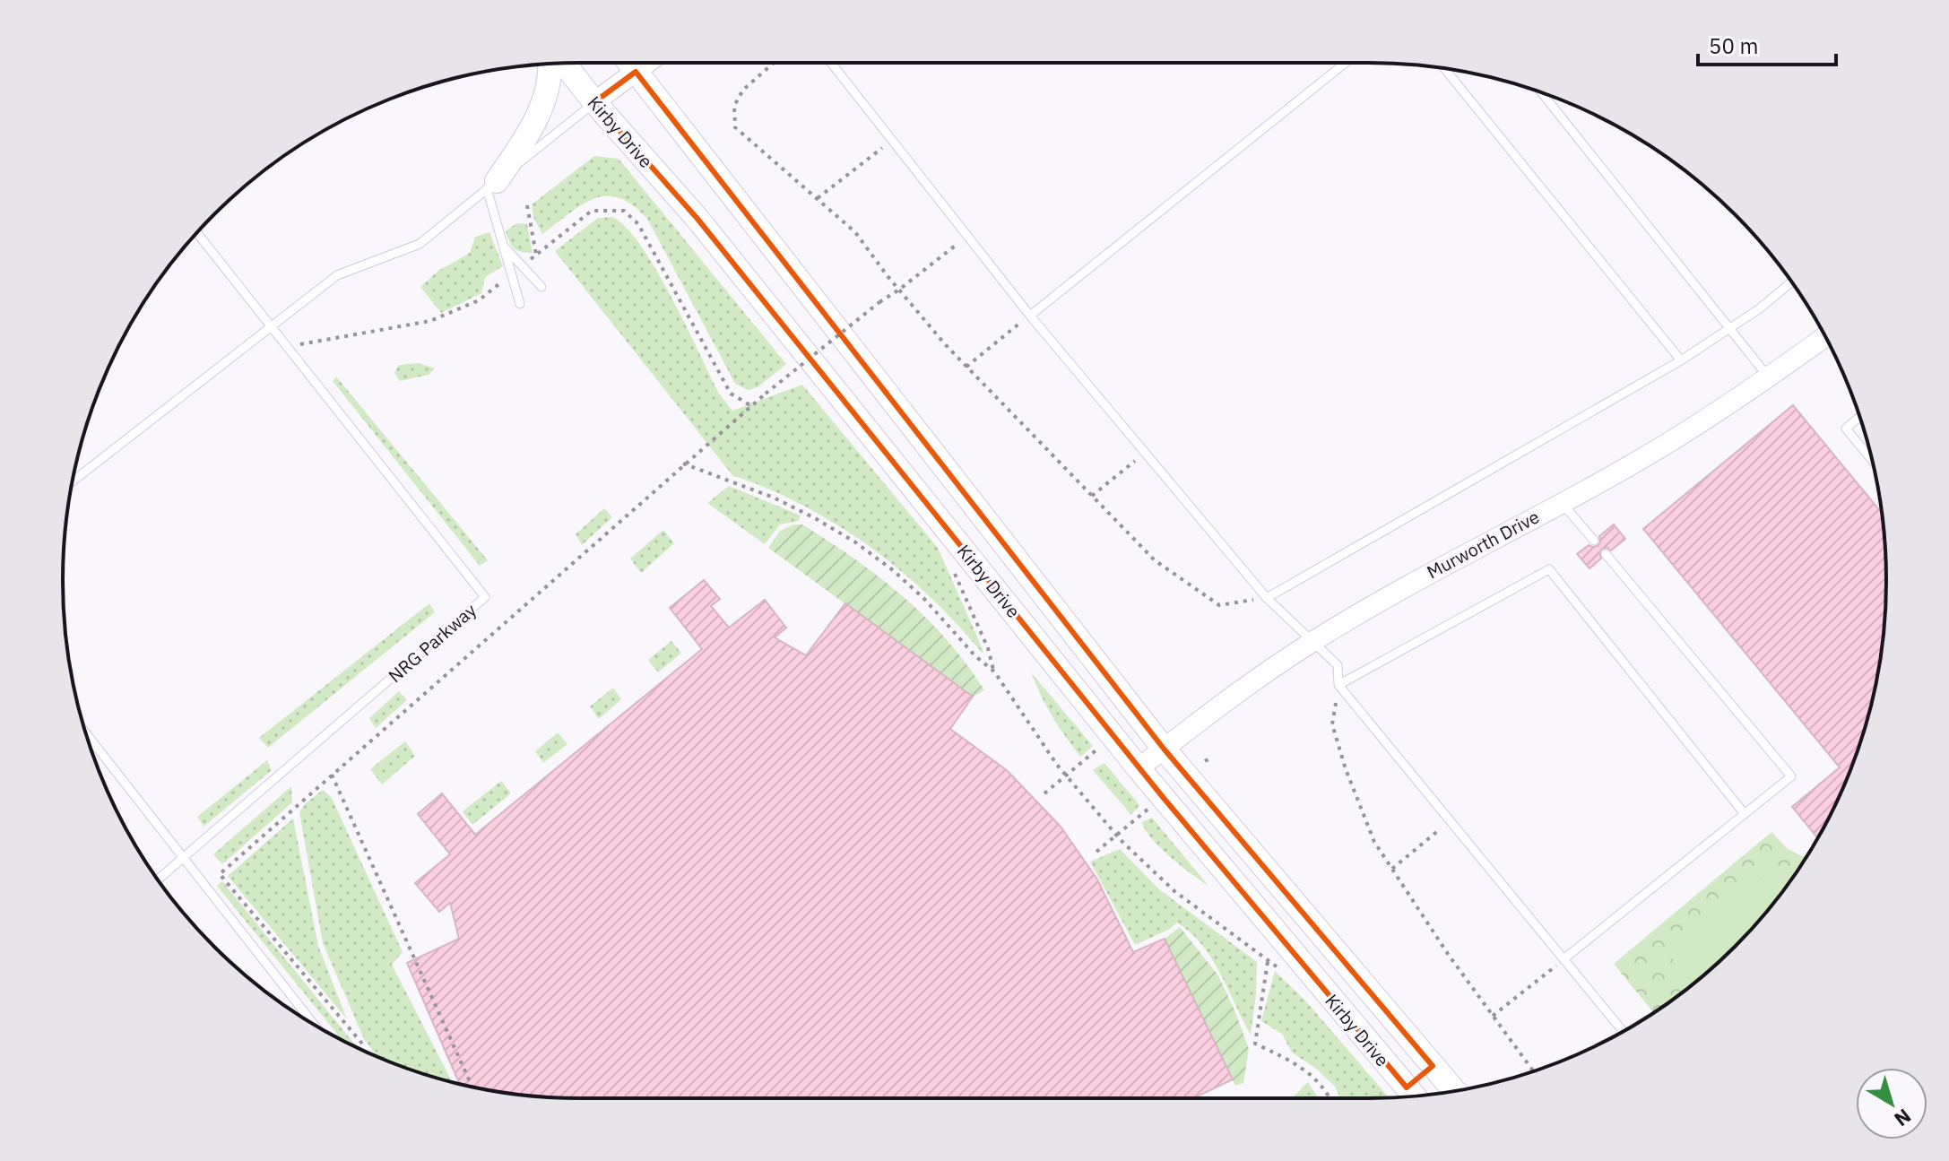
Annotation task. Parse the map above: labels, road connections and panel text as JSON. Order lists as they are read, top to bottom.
{
  "streets": {
    "main road": ["Kirby Drive"],
    "street": ["Murworth Drive"],
    "lane": ["NRG Parkway"]
  },
  "crossings": [
    ["Kirby Drive", "Murworth Drive"]
  ],
  "scale_bar": "50 m",
  "north": "bottom right"
}
